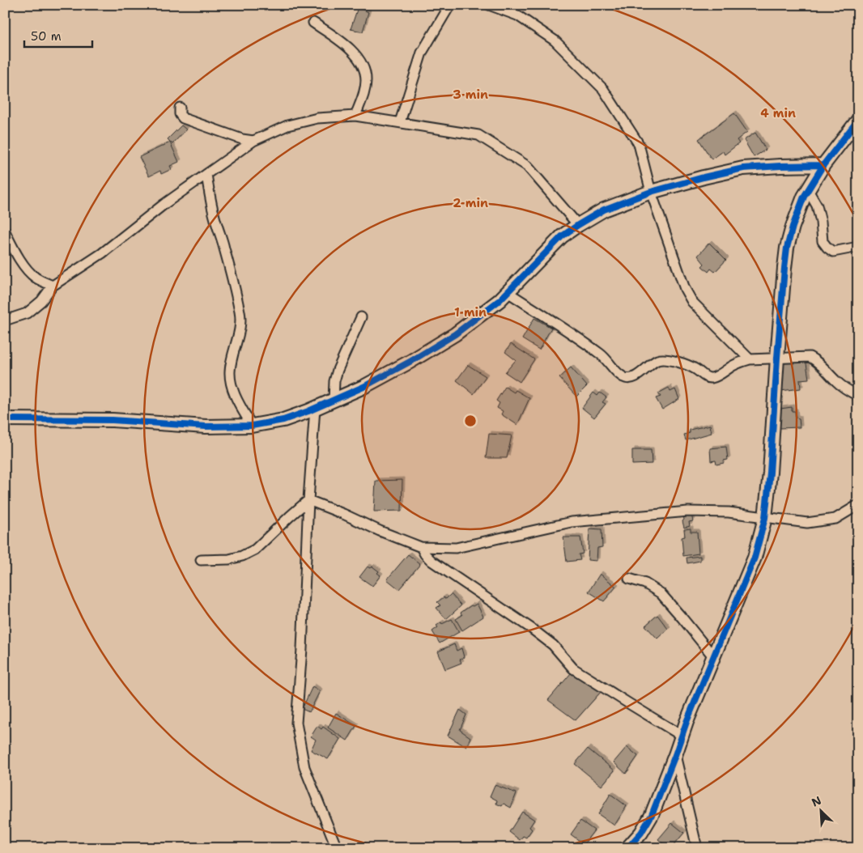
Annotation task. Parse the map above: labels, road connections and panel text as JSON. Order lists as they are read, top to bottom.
{
  "scale_bar": "50 m",
  "north": "top left",
  "rings": [
    "3 min",
    "4 min",
    "2 min",
    "1 min"
  ]
}
